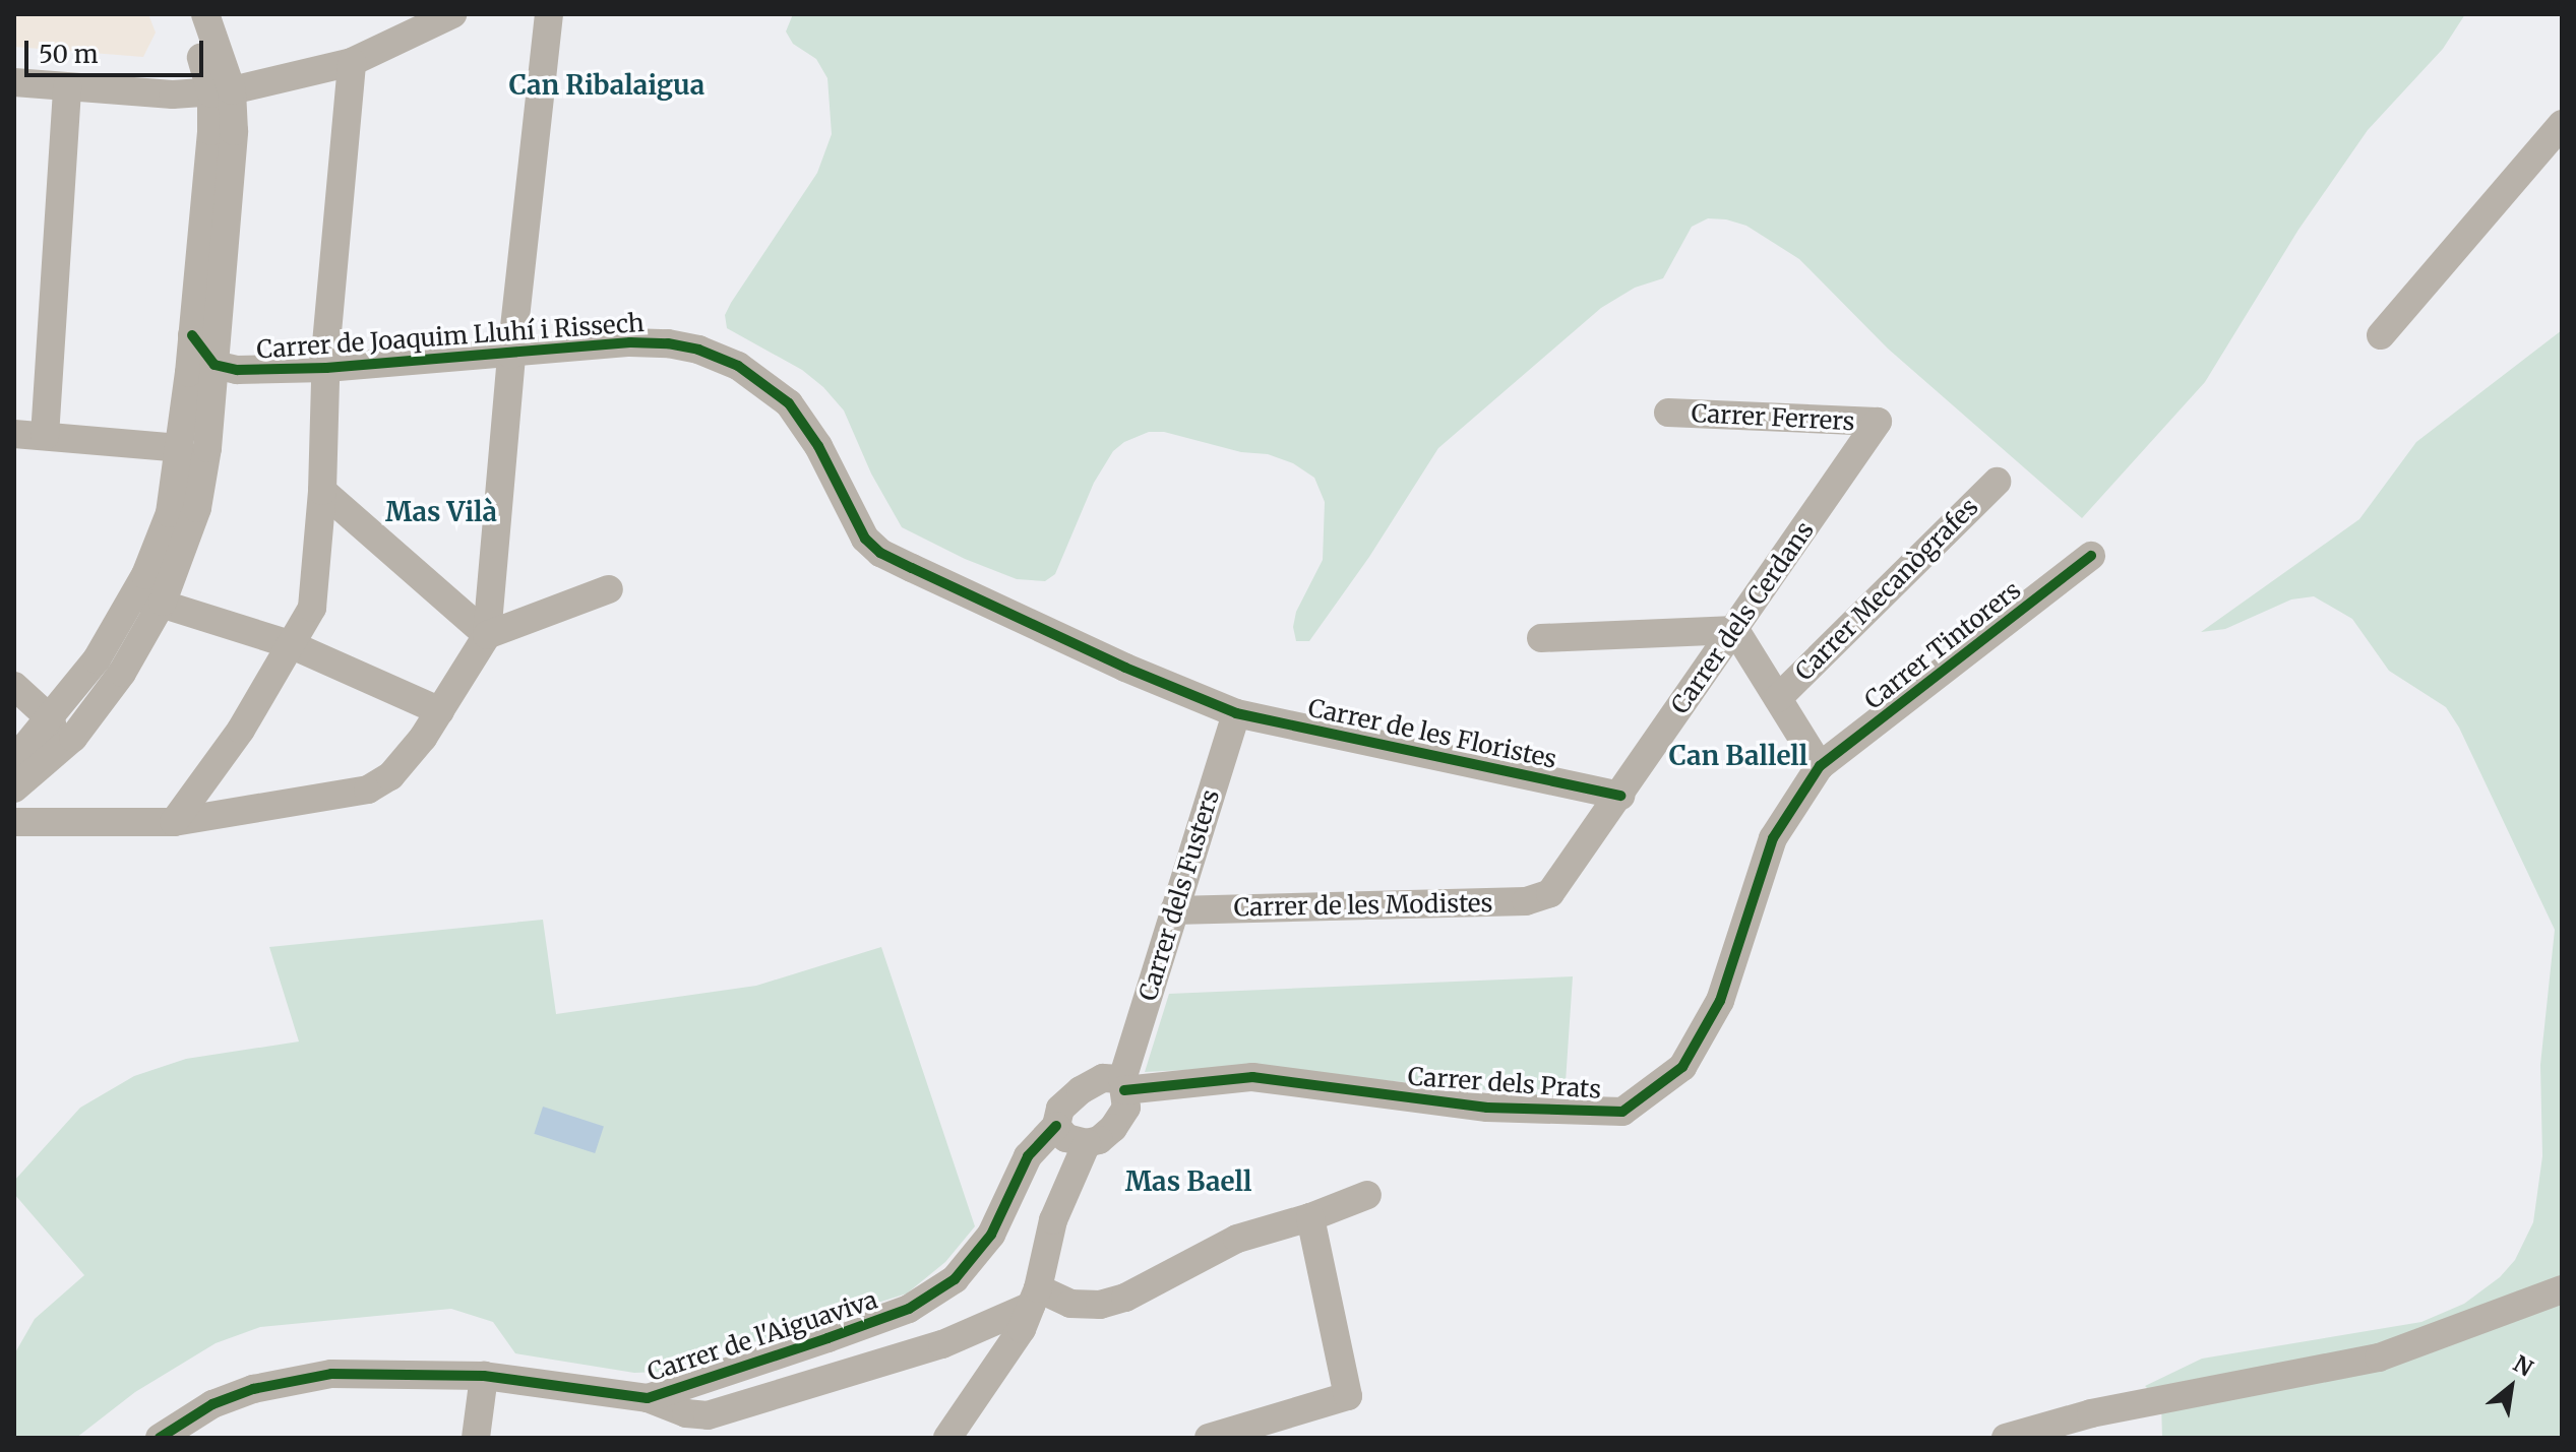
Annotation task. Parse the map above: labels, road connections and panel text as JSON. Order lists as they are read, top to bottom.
{
  "streets": {
    "street": [
      "Carrer de Joaquim Lluhí i Rissech",
      "Carrer Ferrers",
      "Carrer Mecanògrafes",
      "Carrer dels Cerdans",
      "Carrer Tintorers",
      "Carrer de les Floristes",
      "Carrer dels Fusters",
      "Carrer de les Modistes",
      "Carrer dels Prats",
      "Carrer de l'Aiguaviva"
    ]
  },
  "crossings": [
    ["Carrer de Joaquim Lluhí i Rissech", "Carrer de les Floristes"],
    ["Carrer de Joaquim Lluhí i Rissech", "Carrer dels Fusters"],
    ["Carrer Ferrers", "Carrer dels Cerdans"],
    ["Carrer dels Cerdans", "Carrer de les Floristes"],
    ["Carrer dels Cerdans", "Carrer de les Modistes"],
    ["Carrer Tintorers", "Carrer dels Prats"],
    ["Carrer de les Floristes", "Carrer dels Fusters"],
    ["Carrer dels Fusters", "Carrer de les Modistes"],
    ["Carrer dels Fusters", "Carrer dels Prats"],
    ["Carrer dels Fusters", "Carrer de l'Aiguaviva"],
    ["Carrer dels Prats", "Carrer de l'Aiguaviva"]
  ],
  "districts": [
    "Can Ribalaigua",
    "Mas Vilà",
    "Can Ballell",
    "Mas Baell"
  ],
  "scale_bar": "50 m",
  "north": "top right"
}
